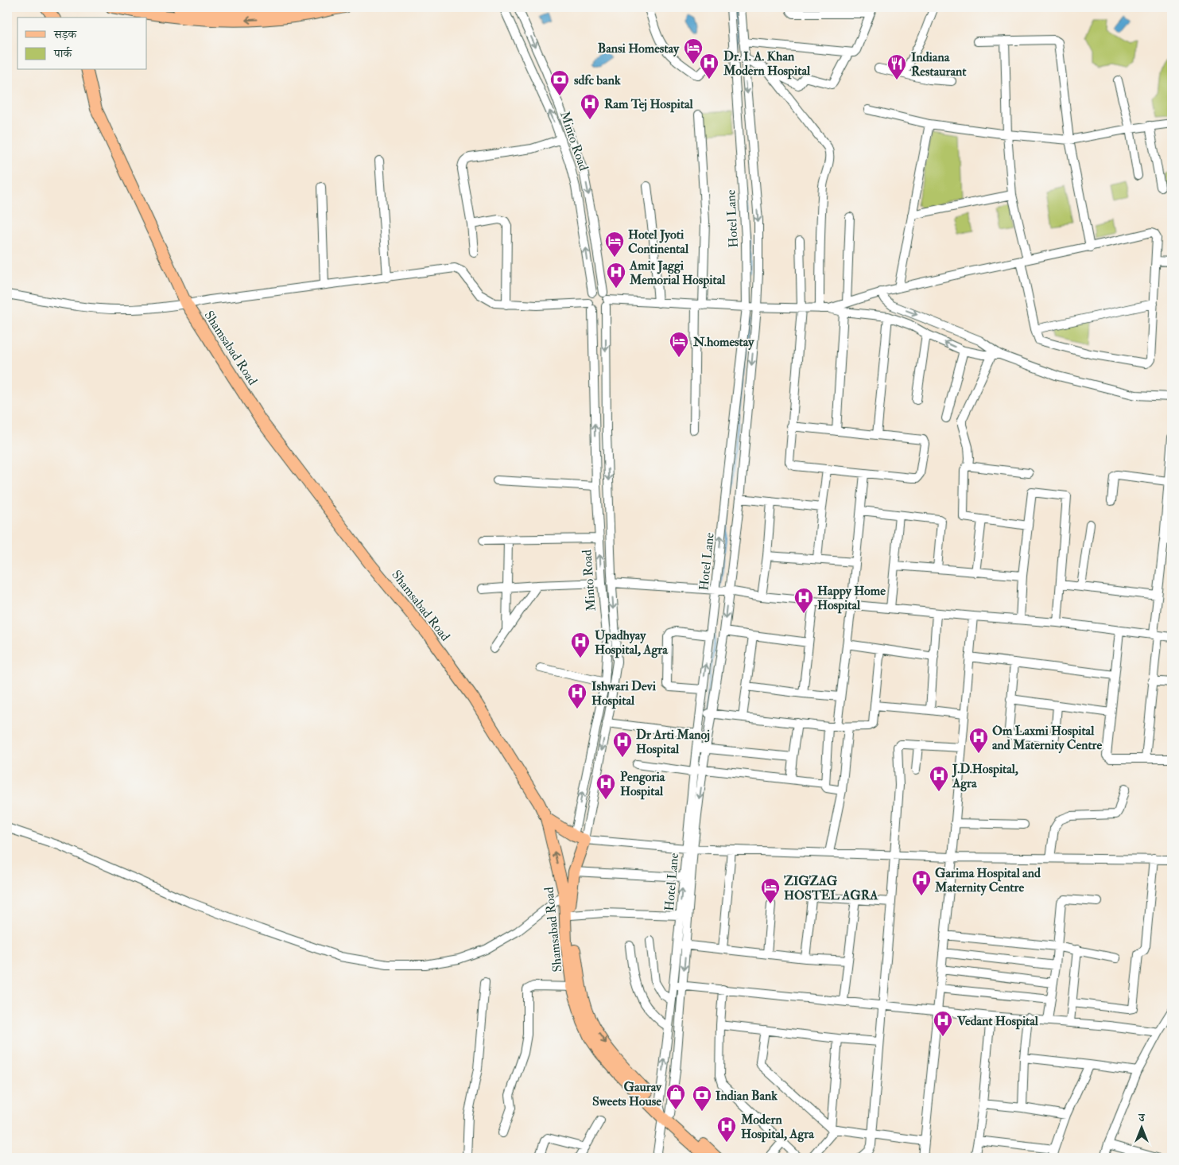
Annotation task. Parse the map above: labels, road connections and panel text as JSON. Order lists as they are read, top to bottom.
{
  "streets": {
    "main road": ["Minto Road", "Shamsabad Road"],
    "street": ["Hotel Lane"]
  },
  "crossings": [
    ["Minto Road", "Shamsabad Road"]
  ],
  "places": {
    "hotel": [
      "Bansi Homestay",
      "Hotel Jyoti Continental",
      "N.homestay",
      "ZIGZAG HOSTEL AGRA"
    ],
    "hospital": [
      "Dr. I. A. Khan Modern Hospital",
      "Ram Tej Hospital",
      "Amit Jaggi Memorial Hospital",
      "Happy Home Hospital",
      "Upadhyay Hospital, Agra",
      "Ishwari Devi Hospital",
      "Om Laxmi Hospital and Maternity Centre",
      "Dr Arti Manoj Hospital",
      "J.D.Hospital, Agra",
      "Pengoria Hospital",
      "Garima Hospital and Maternity Centre",
      "Vedant Hospital",
      "Modern Hospital, Agra"
    ],
    "restaurant": ["Indiana Restaurant"],
    "bank": ["sdfc bank", "Indian Bank"],
    "shop": ["Gaurav Sweets House"]
  },
  "legend": ["सड़क", "पार्क"],
  "north": "top"
}
